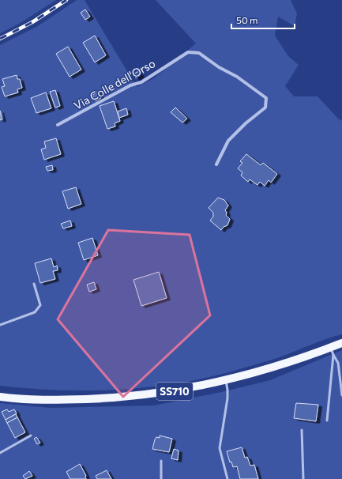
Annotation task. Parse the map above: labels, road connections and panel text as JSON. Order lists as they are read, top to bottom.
{
  "streets": {
    "main road": ["SS710"],
    "street": ["Via Colle dell'Orso"]
  },
  "scale_bar": "50 m"
}
